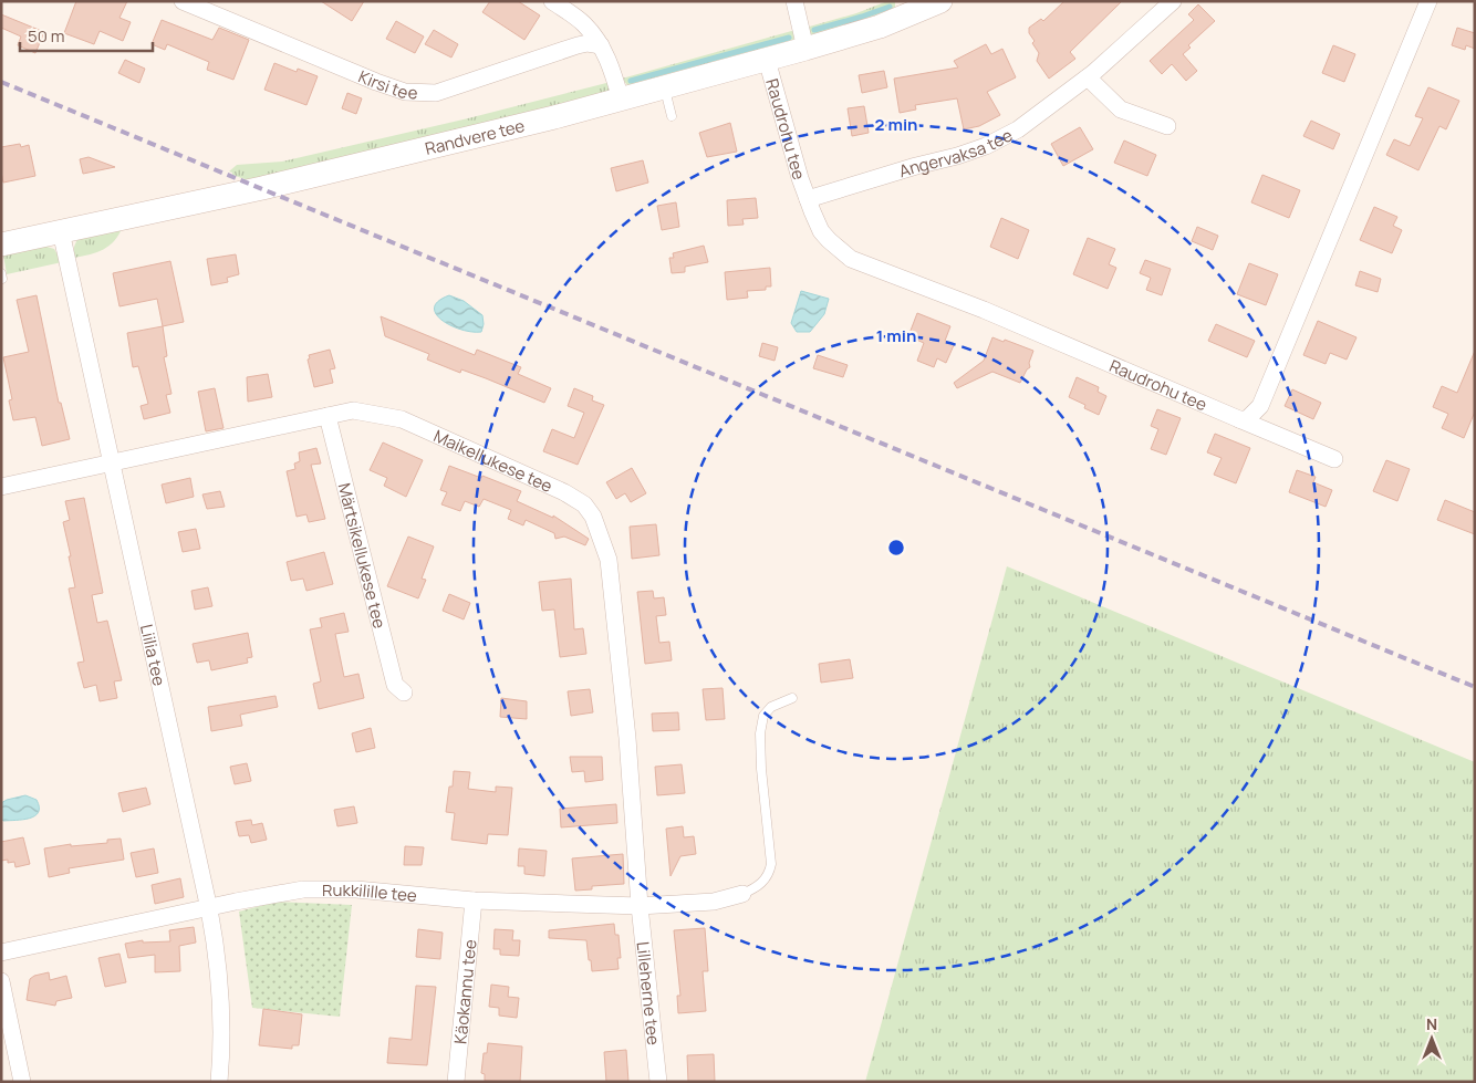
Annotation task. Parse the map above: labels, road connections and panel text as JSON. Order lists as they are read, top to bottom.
{
  "streets": {
    "street": [
      "Kirsi tee",
      "Raudrohu tee",
      "Randvere tee",
      "Angervaksa tee",
      "Maikellukese tee",
      "Märtsikellukese tee",
      "Liilia tee",
      "Rukkilille tee",
      "Käokannu tee",
      "Lilleherne tee"
    ]
  },
  "crossings": [
    ["Raudrohu tee", "Randvere tee"],
    ["Raudrohu tee", "Angervaksa tee"],
    ["Randvere tee", "Liilia tee"],
    ["Maikellukese tee", "Märtsikellukese tee"],
    ["Maikellukese tee", "Liilia tee"],
    ["Maikellukese tee", "Rukkilille tee"],
    ["Maikellukese tee", "Lilleherne tee"],
    ["Liilia tee", "Rukkilille tee"],
    ["Rukkilille tee", "Käokannu tee"],
    ["Rukkilille tee", "Lilleherne tee"]
  ],
  "scale_bar": "50 m",
  "north": "top",
  "rings": ["2 min", "1 min"]
}
